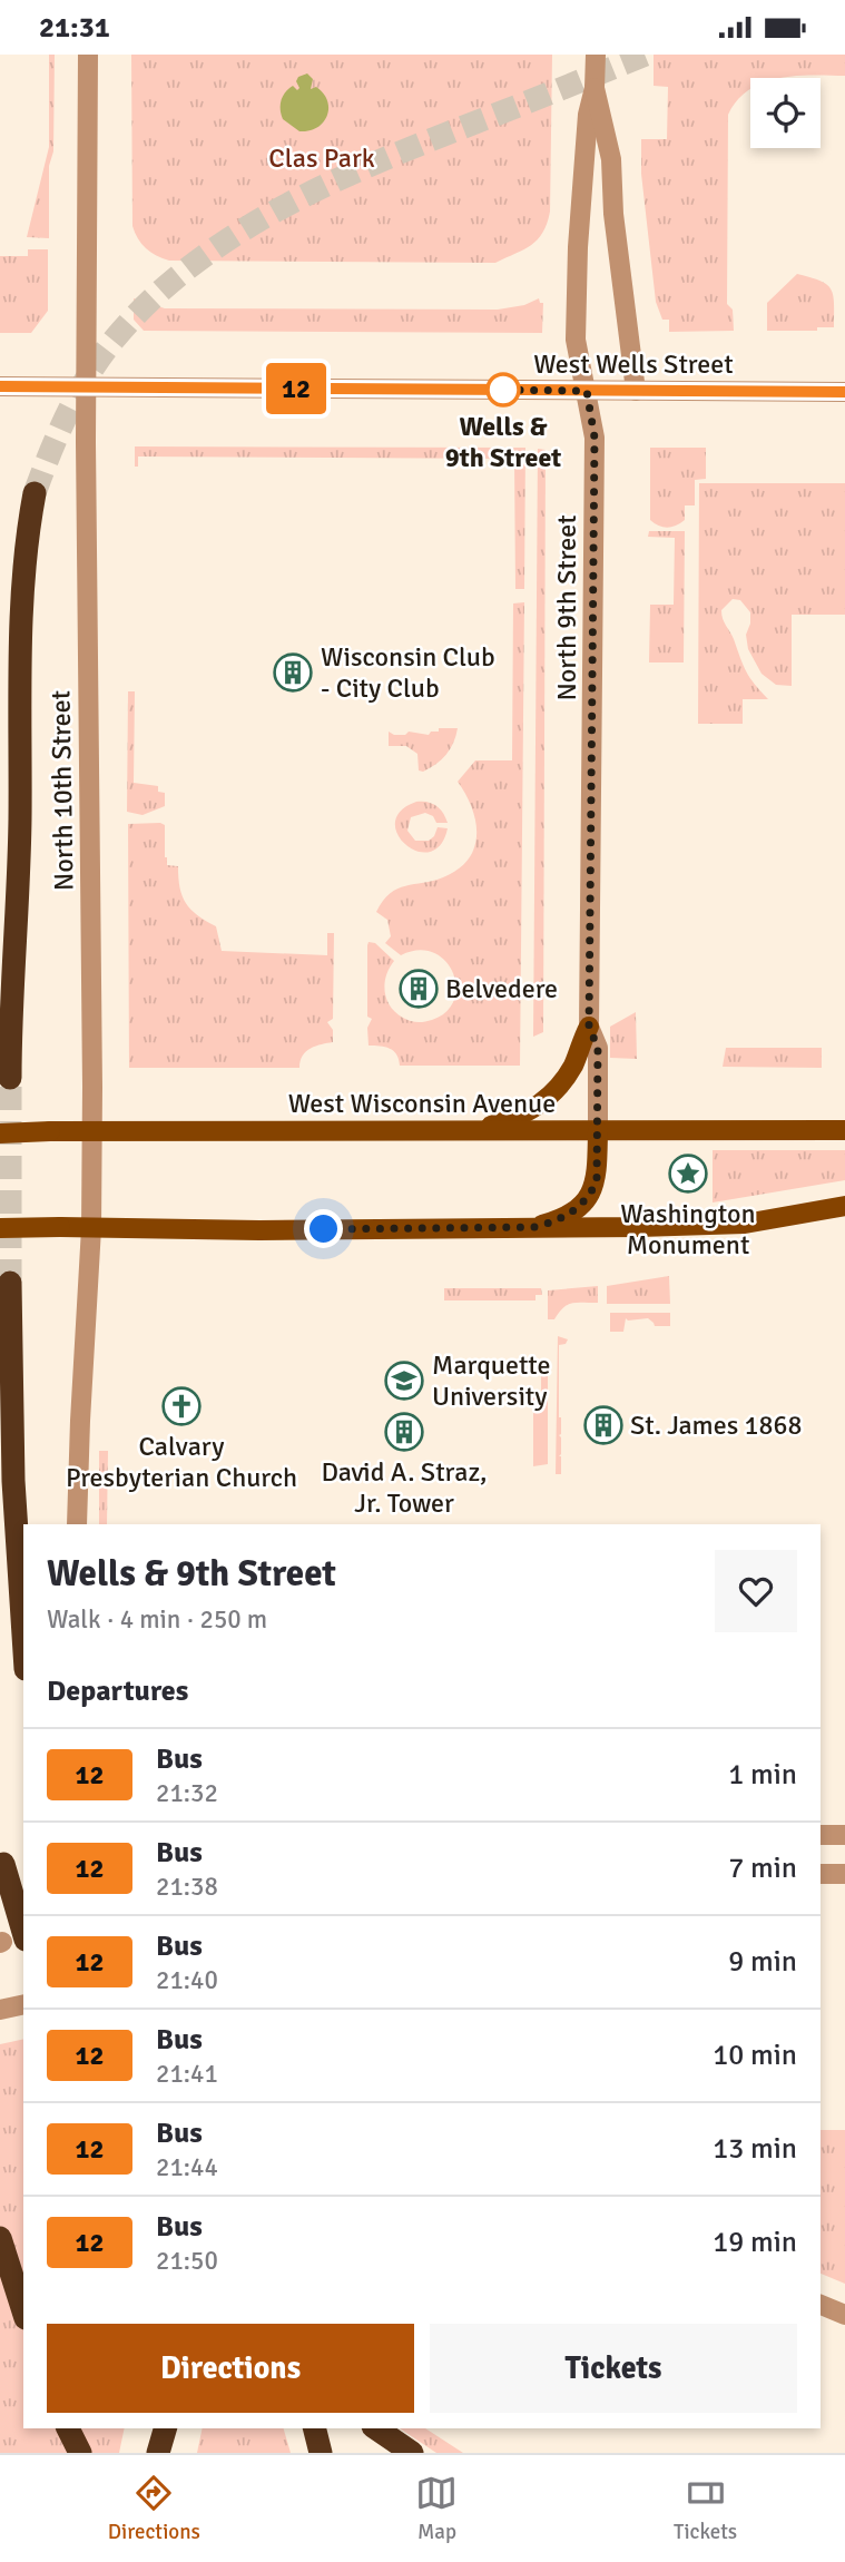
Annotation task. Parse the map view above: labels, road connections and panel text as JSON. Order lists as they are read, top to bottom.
{
  "streets": {
    "main road": ["West Wisconsin Avenue"],
    "street": ["West Wells Street", "North 9th Street", "North 10th Street"]
  },
  "crossings": [
    ["West Wells Street", "North 9th Street"],
    ["West Wells Street", "North 10th Street"],
    ["North 9th Street", "West Wisconsin Avenue"],
    ["North 10th Street", "West Wisconsin Avenue"]
  ],
  "parks": ["Clas Park"],
  "places": {
    "other": ["Wells & 9th Street"],
    "building": [
      "Wisconsin Club - City Club",
      "Belvedere",
      "St. James 1868",
      "David A. Straz, Jr. Tower"
    ],
    "place": ["Washington Monument"],
    "school or university": ["Marquette University"],
    "church": ["Calvary Presbyterian Church"]
  },
  "lines": ["bus line 12"],
  "page": {
    "status": "21:31",
    "on_map": "12",
    "heading": [
      ["Wells & 9th Street", "Walk · 4 min · 250 m"],
      "Departures"
    ],
    "list": [
      {
        "mark": "12",
        "name": "Bus",
        "note": "21:32",
        "value": "1 min"
      },
      {
        "mark": "12",
        "name": "Bus",
        "note": "21:38",
        "value": "7 min"
      },
      {
        "mark": "12",
        "name": "Bus",
        "note": "21:40",
        "value": "9 min"
      },
      {
        "mark": "12",
        "name": "Bus",
        "note": "21:41",
        "value": "10 min"
      },
      {
        "mark": "12",
        "name": "Bus",
        "note": "21:44",
        "value": "13 min"
      },
      {
        "mark": "12",
        "name": "Bus",
        "note": "21:50",
        "value": "19 min"
      }
    ],
    "buttons": ["Directions", "Tickets"],
    "tabs": ["Directions", "Map", "Tickets"]
  }
}
